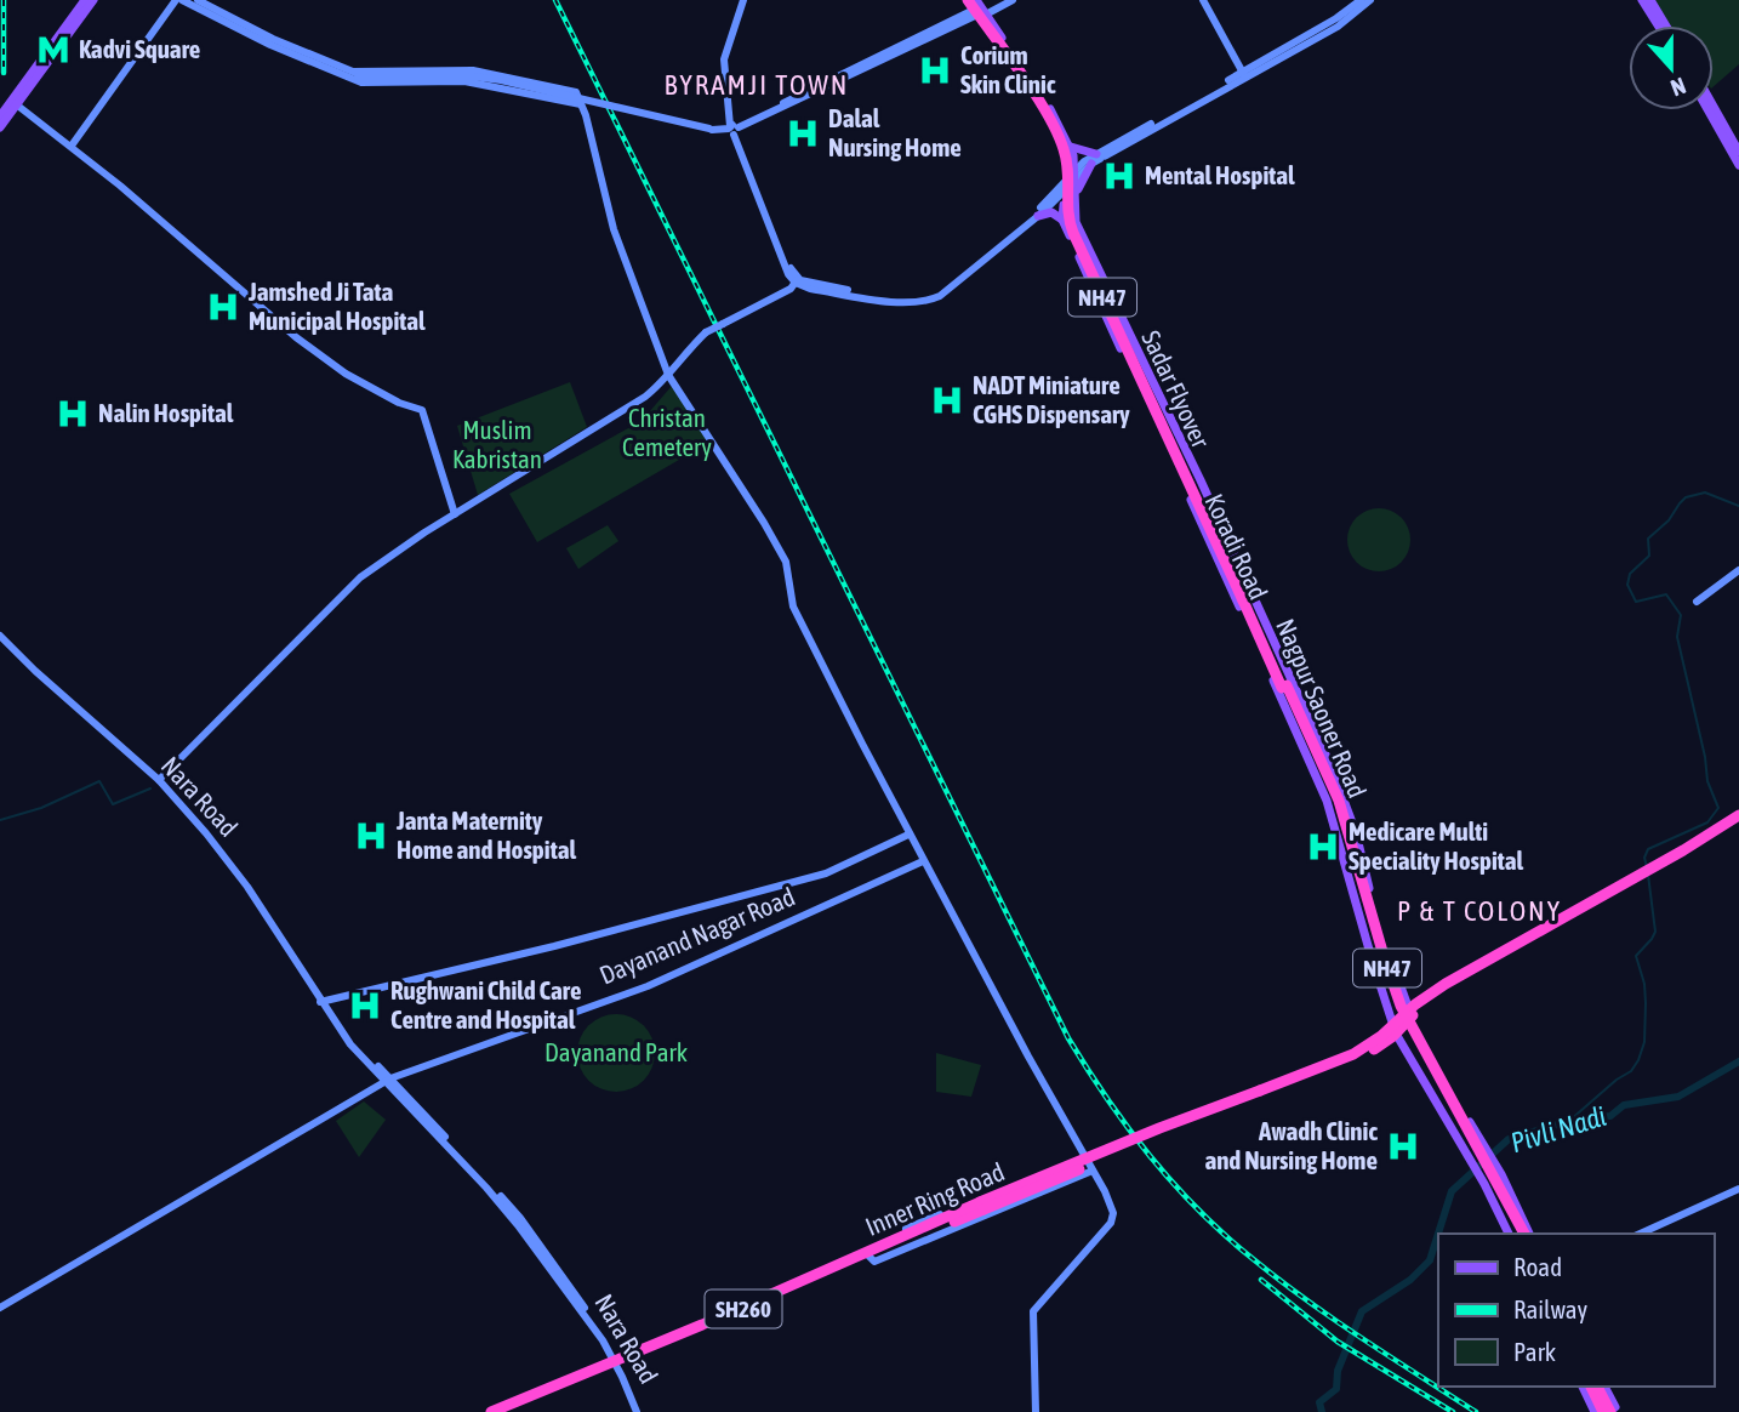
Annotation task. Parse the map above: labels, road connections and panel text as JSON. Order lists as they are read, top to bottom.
{
  "streets": {
    "highway": [
      "NH47",
      "Sadar Flyover",
      "Nagpur Saoner Road",
      "Inner Ring Road",
      "SH260"
    ],
    "main road": ["Koradi Road"],
    "street": ["Nara Road", "Dayanand Nagar Road"]
  },
  "crossings": [
    ["Sadar Flyover", "Koradi Road"],
    ["Sadar Flyover", "Nagpur Saoner Road"],
    ["Koradi Road", "Nagpur Saoner Road"],
    ["Koradi Road", "Inner Ring Road"],
    ["Koradi Road", "SH260"],
    ["Nara Road", "Dayanand Nagar Road"],
    ["Nara Road", "Inner Ring Road"],
    ["Inner Ring Road", "SH260"]
  ],
  "districts": ["BYRAMJI TOWN", "P & T COLONY"],
  "water": ["Pivli Nadi"],
  "parks": ["Christan Cemetery", "Muslim Kabristan", "Dayanand Park"],
  "places": {
    "metro station": ["Kadvi Square"],
    "hospital": [
      "Corium Skin Clinic",
      "Dalal Nursing Home",
      "Mental Hospital",
      "Jamshed Ji Tata Municipal Hospital",
      "NADT Miniature CGHS Dispensary",
      "Nalin Hospital",
      "Janta Maternity Home and Hospital",
      "Medicare Multi Speciality Hospital",
      "Rughwani Child Care Centre and Hospital",
      "Awadh Clinic and Nursing Home"
    ]
  },
  "legend": ["Road", "Railway", "Park"],
  "north": "bottom"
}
